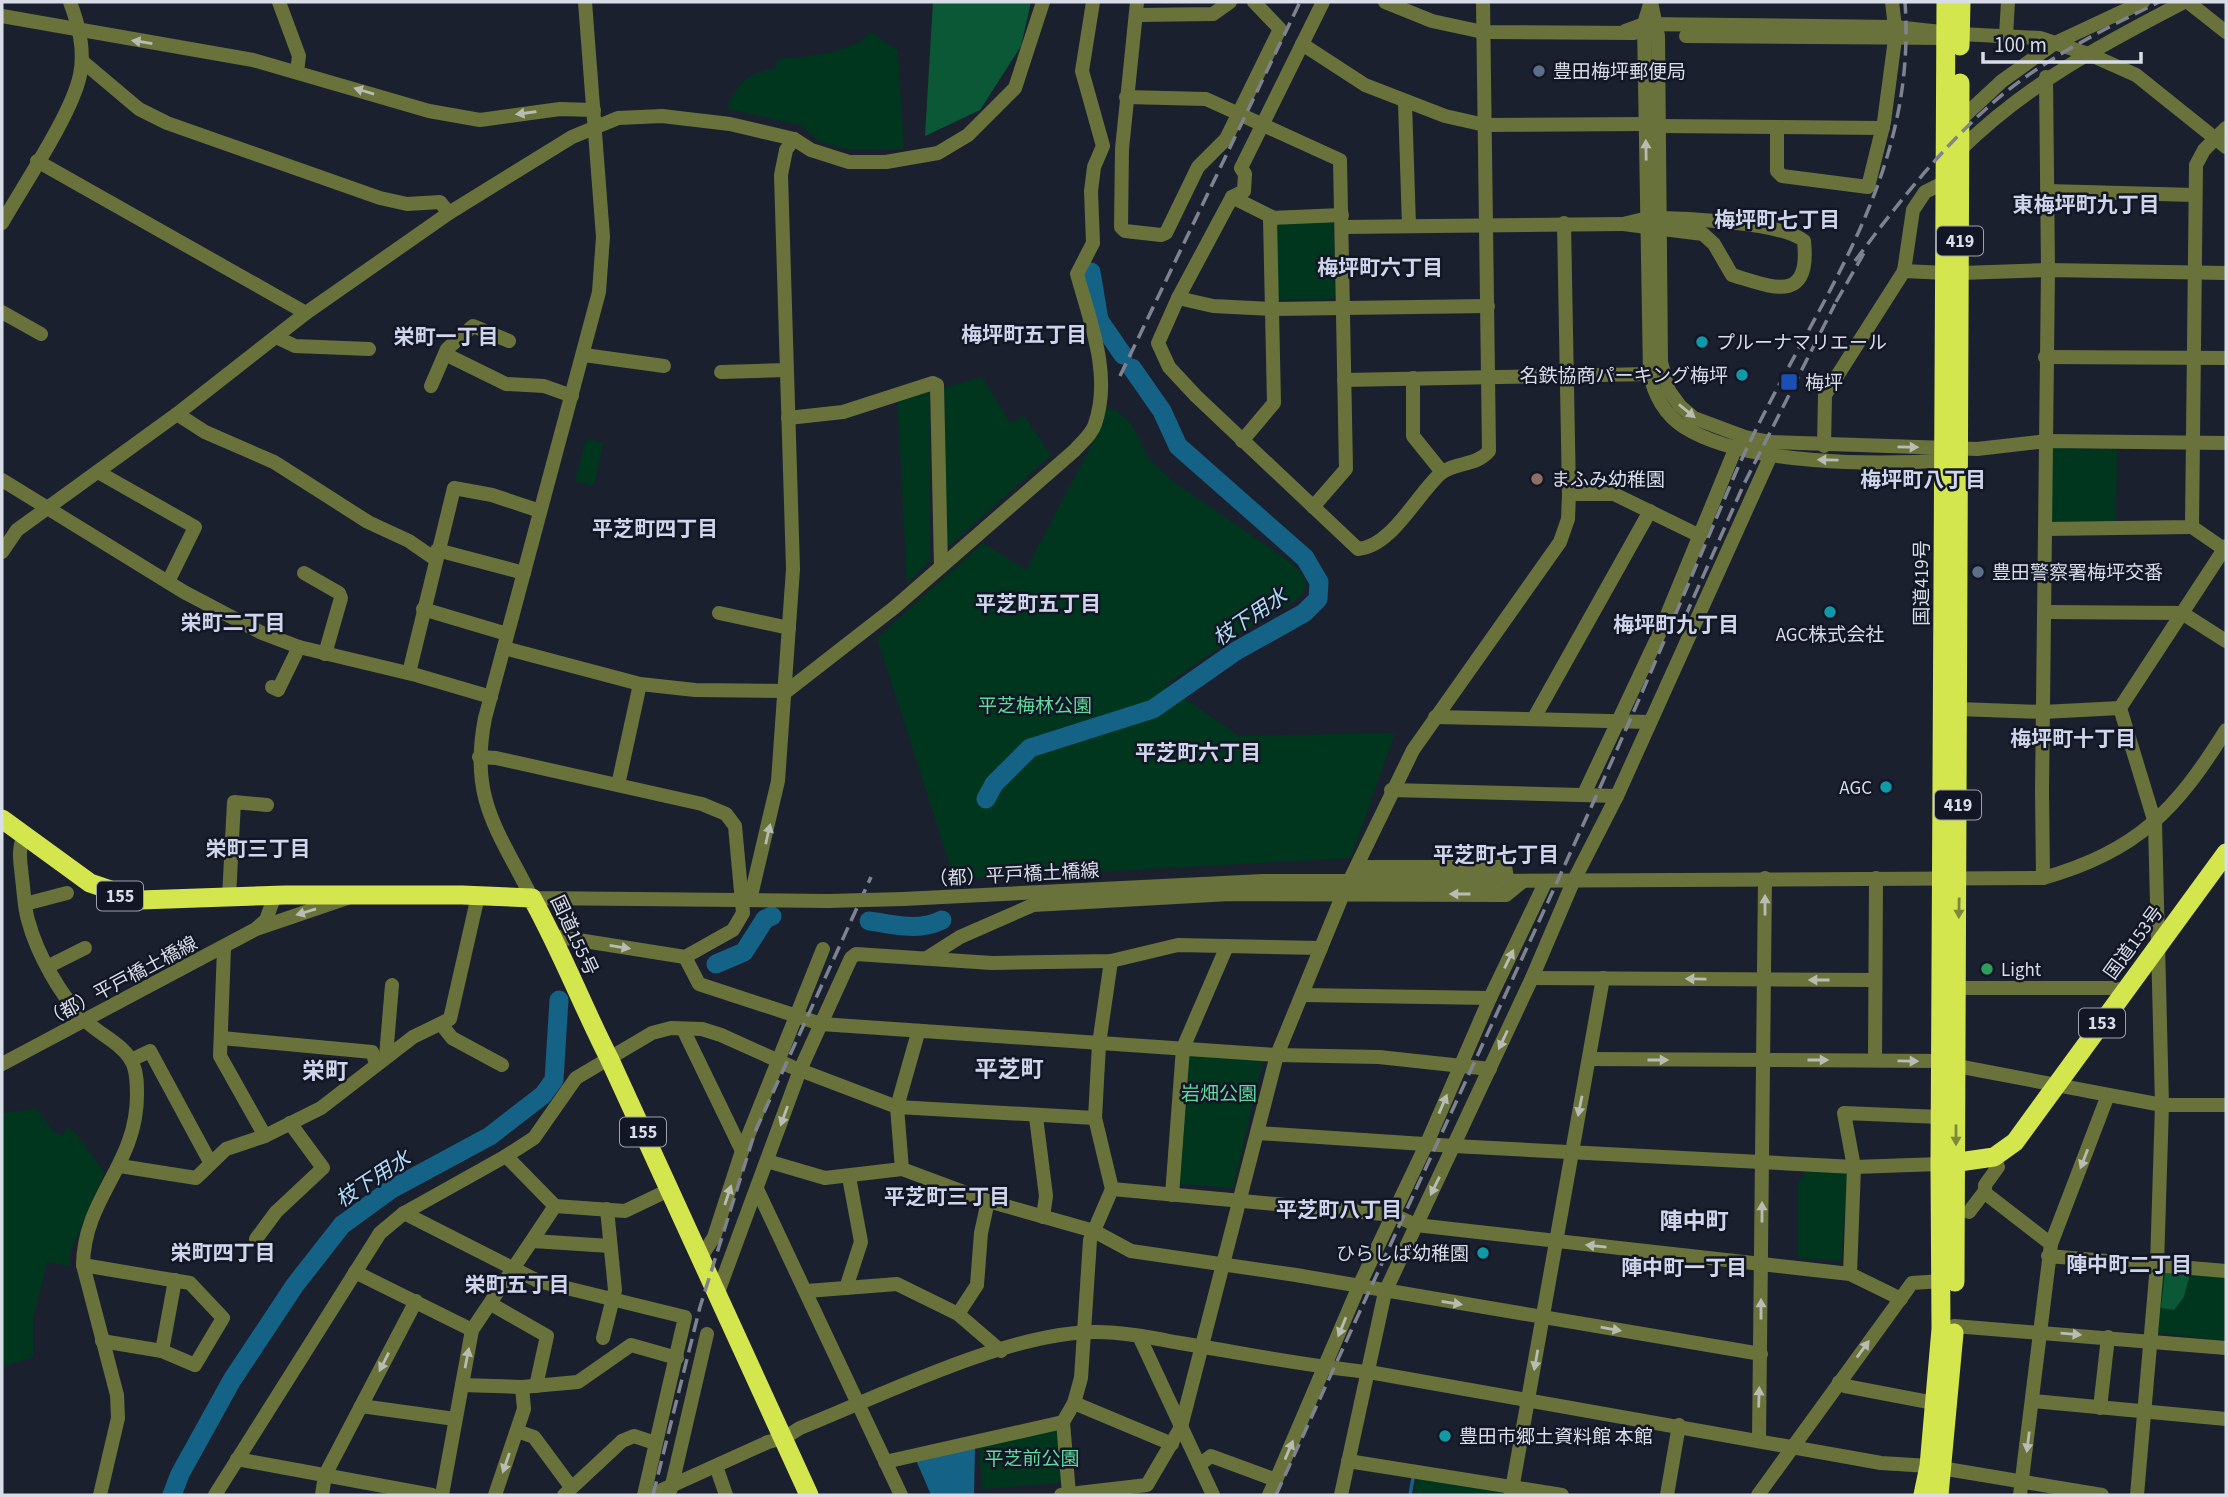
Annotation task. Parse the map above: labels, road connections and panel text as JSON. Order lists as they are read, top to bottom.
{
  "streets": {
    "highway": [
      "419",
      "国道419号",
      "155",
      "国道155号",
      "国道153号",
      "153"
    ],
    "street": ["（都）平戸橋土橋線"]
  },
  "crossings": [
    ["国道419号", "（都）平戸橋土橋線"],
    ["（都）平戸橋土橋線", "国道155号"]
  ],
  "districts": [
    "東梅坪町九丁目",
    "梅坪町七丁目",
    "梅坪町六丁目",
    "梅坪町五丁目",
    "栄町一丁目",
    "梅坪町八丁目",
    "平芝町四丁目",
    "平芝町五丁目",
    "栄町二丁目",
    "梅坪町九丁目",
    "梅坪町十丁目",
    "平芝町六丁目",
    "栄町三丁目",
    "平芝町七丁目",
    "平芝町",
    "栄町",
    "平芝町三丁目",
    "平芝町八丁目",
    "陣中町",
    "栄町四丁目",
    "陣中町二丁目",
    "陣中町一丁目",
    "栄町五丁目"
  ],
  "water": ["枝下用水"],
  "parks": ["平芝梅林公園", "岩畑公園", "平芝前公園"],
  "places": {
    "other": [
      "豊田梅坪郵便局",
      "プルーナマリエール",
      "名鉄協商パーキング梅坪",
      "まふみ幼稚園",
      "豊田警察署梅坪交番",
      "AGC株式会社",
      "AGC",
      "Light",
      "ひらしば幼稚園",
      "豊田市郷土資料館 本館"
    ],
    "transit": ["梅坪"]
  },
  "scale_bar": "100 m"
}
